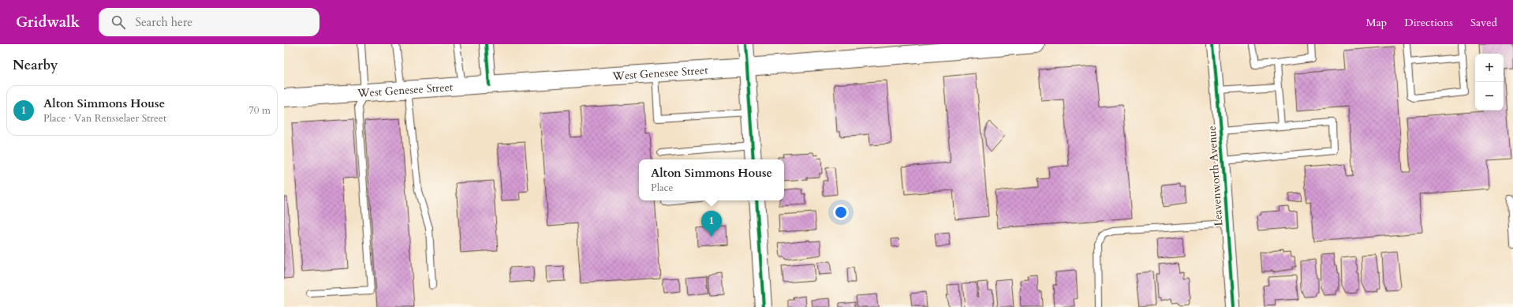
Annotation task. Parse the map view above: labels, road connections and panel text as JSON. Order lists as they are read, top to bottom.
{
  "streets": {
    "main road": ["West Genesee Street"],
    "street": ["Leavenworth Avenue"]
  },
  "page": {
    "header": "Gridwalk",
    "search": "Search here",
    "nav": ["Map", "Directions", "Saved"],
    "heading": "Nearby",
    "map_buttons": ["+", "−"],
    "list": [
      {
        "mark": "1",
        "name": "Alton Simmons House",
        "note": "Place · Van Rensselaer Street",
        "value": "70 m"
      }
    ],
    "popup": ["Alton Simmons House", "Place"],
    "pins": "1"
  }
}
